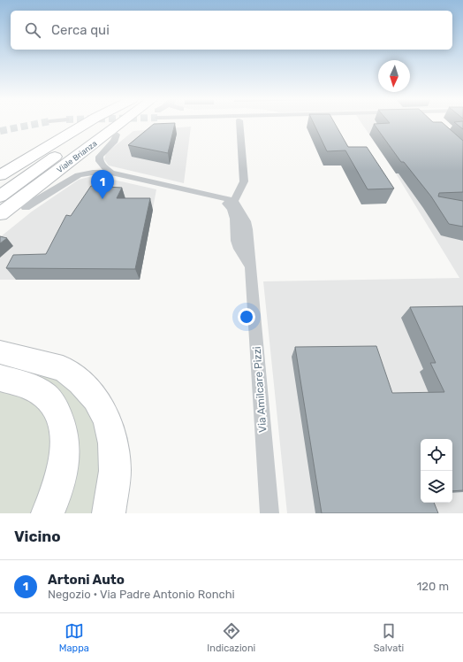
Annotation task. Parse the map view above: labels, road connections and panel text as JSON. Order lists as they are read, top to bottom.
{
  "streets": {
    "highway": ["Viale Brianza"],
    "street": ["Via Amilcare Pizzi"]
  },
  "north": "bottom",
  "page": {
    "search": "Cerca qui",
    "pins": "1",
    "heading": "Vicino",
    "list": [
      {
        "mark": "1",
        "name": "Artoni Auto",
        "note": "Negozio · Via Padre Antonio Ronchi",
        "value": "120 m"
      }
    ],
    "nav": ["Mappa", "Indicazioni", "Salvati"]
  }
}
